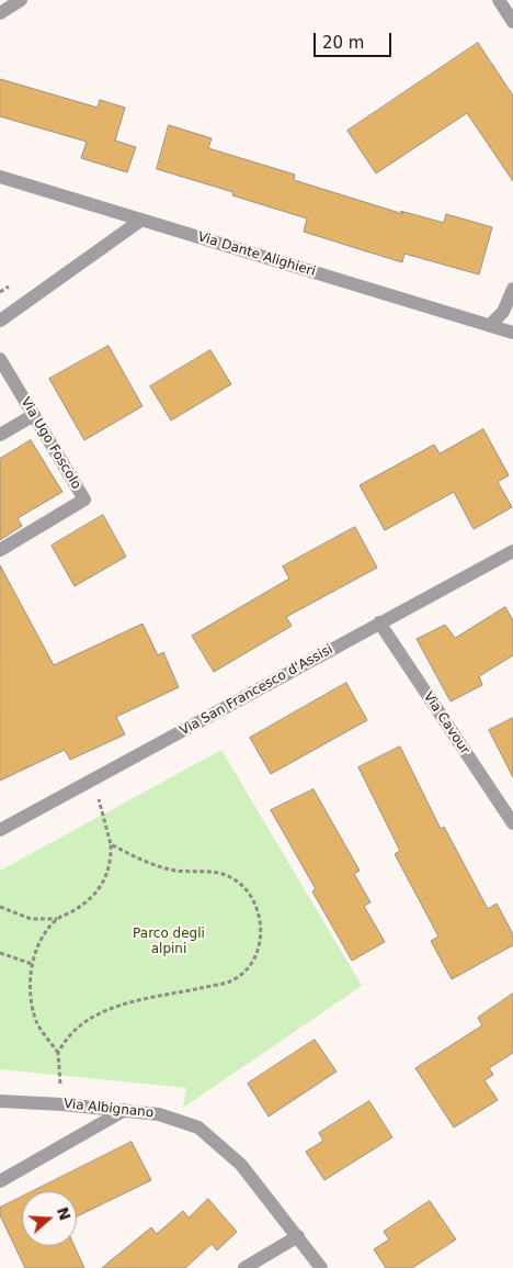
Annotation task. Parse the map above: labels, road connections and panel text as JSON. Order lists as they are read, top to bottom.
{
  "streets": {
    "street": [
      "Via Dante Alighieri",
      "Via Ugo Foscolo",
      "Via San Francesco d'Assisi",
      "Via Cavour",
      "Via Albignano"
    ]
  },
  "crossings": [
    ["Via San Francesco d'Assisi", "Via Cavour"]
  ],
  "parks": ["Parco degli alpini"],
  "scale_bar": "20 m",
  "north": "right"
}
